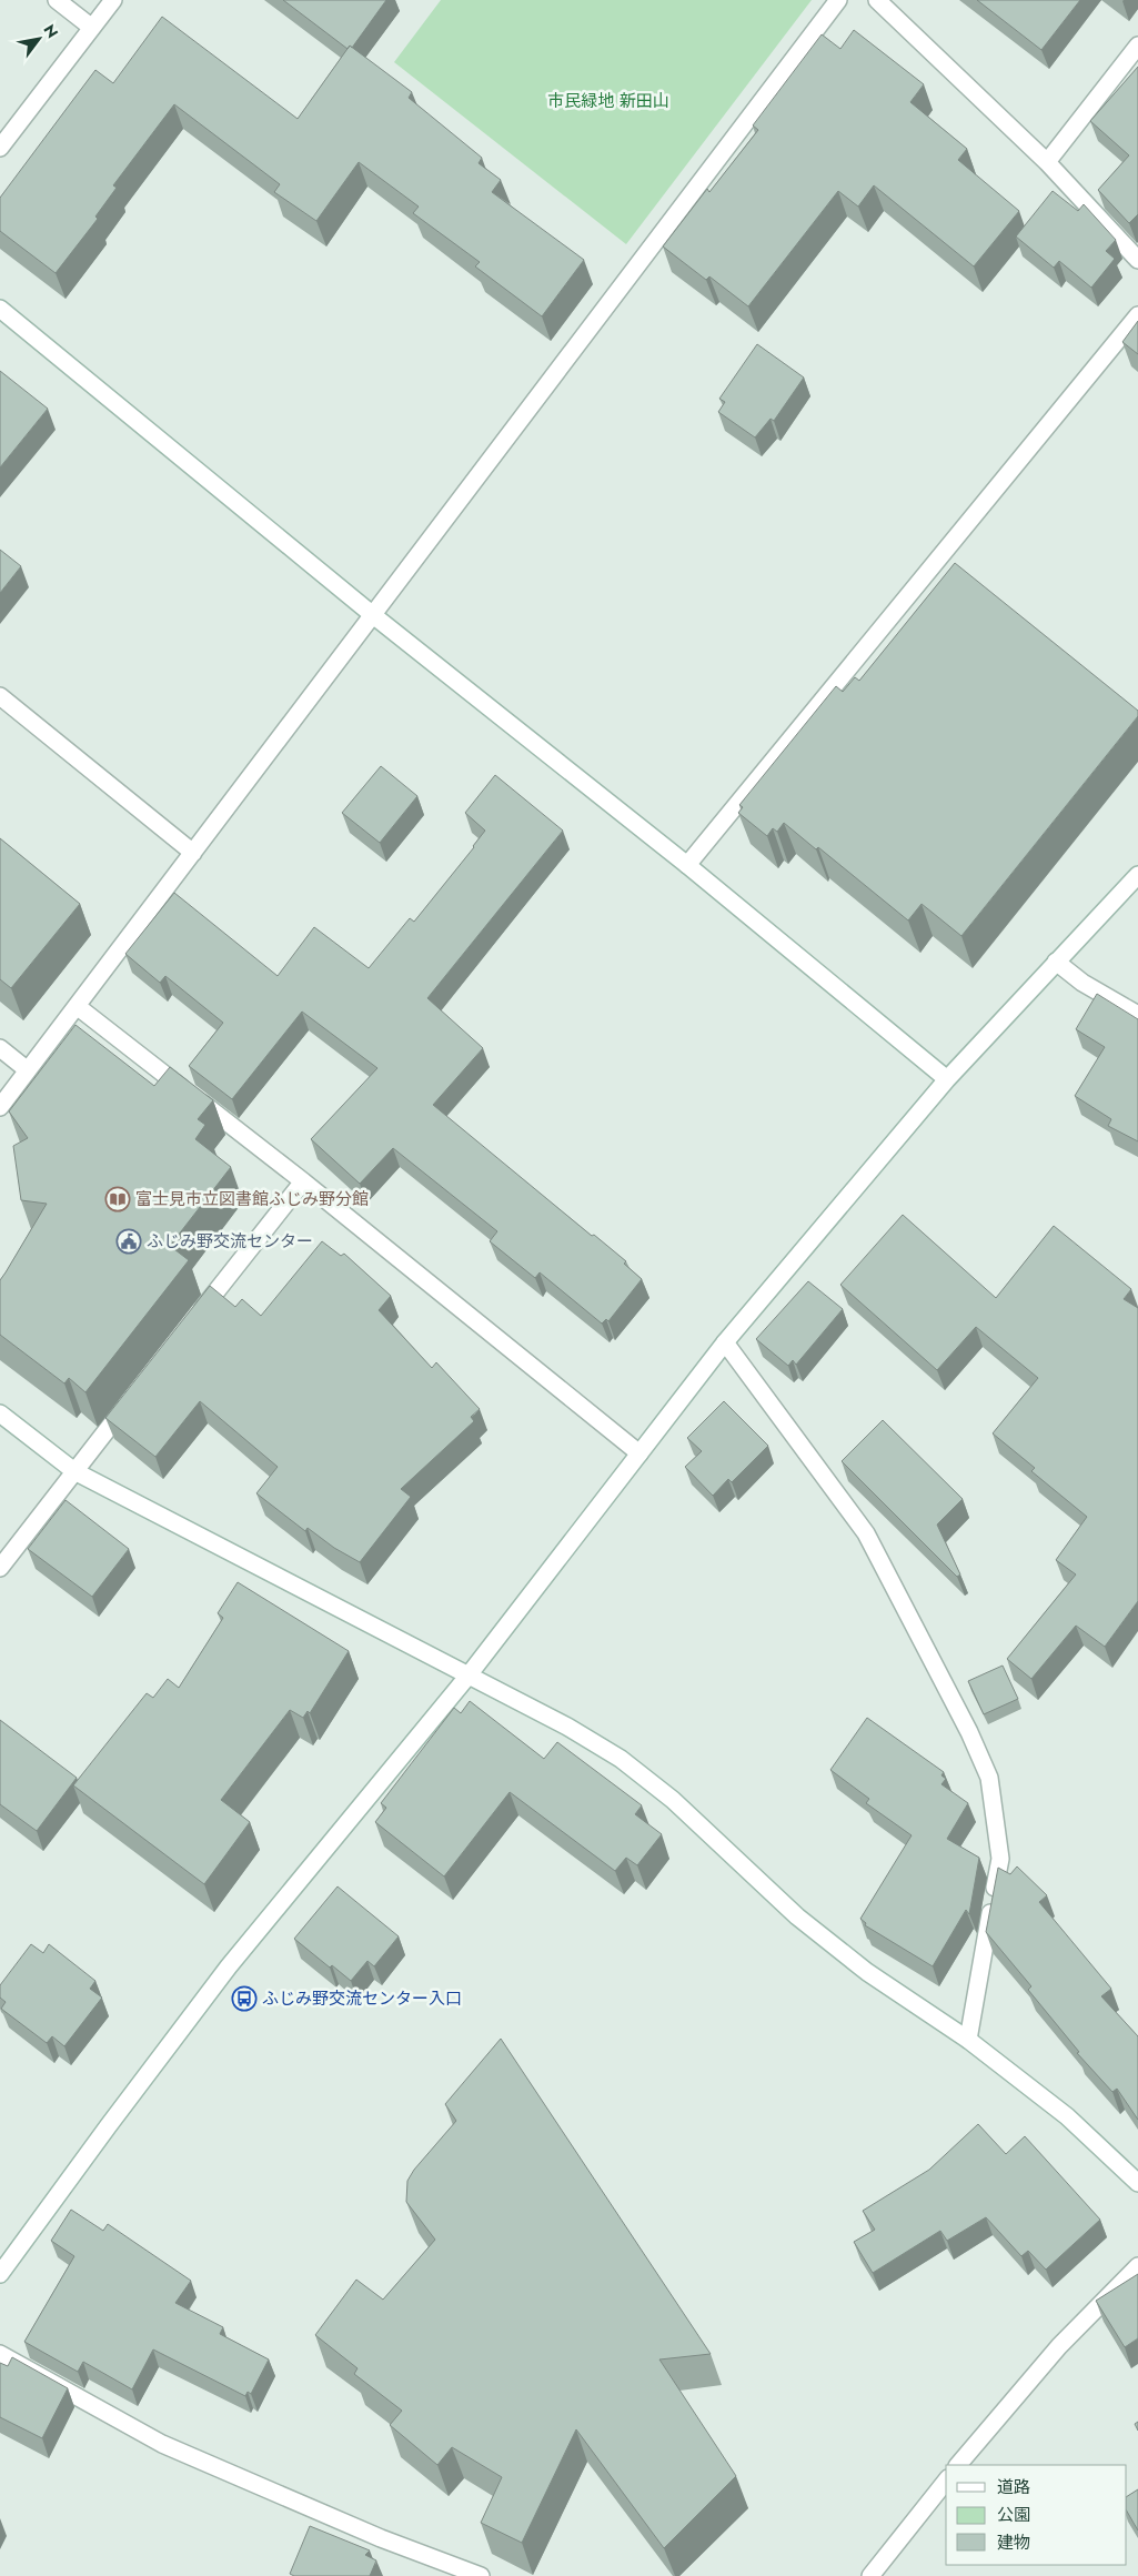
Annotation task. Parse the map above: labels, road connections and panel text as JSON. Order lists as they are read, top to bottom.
{
  "parks": ["市民緑地 新田山"],
  "places": {
    "library": ["富士見市立図書館ふじみ野分館"],
    "public building": ["ふじみ野交流センター"],
    "bus stop": ["ふじみ野交流センター入口"]
  },
  "legend": ["道路", "公園", "建物"],
  "north": "top right"
}
